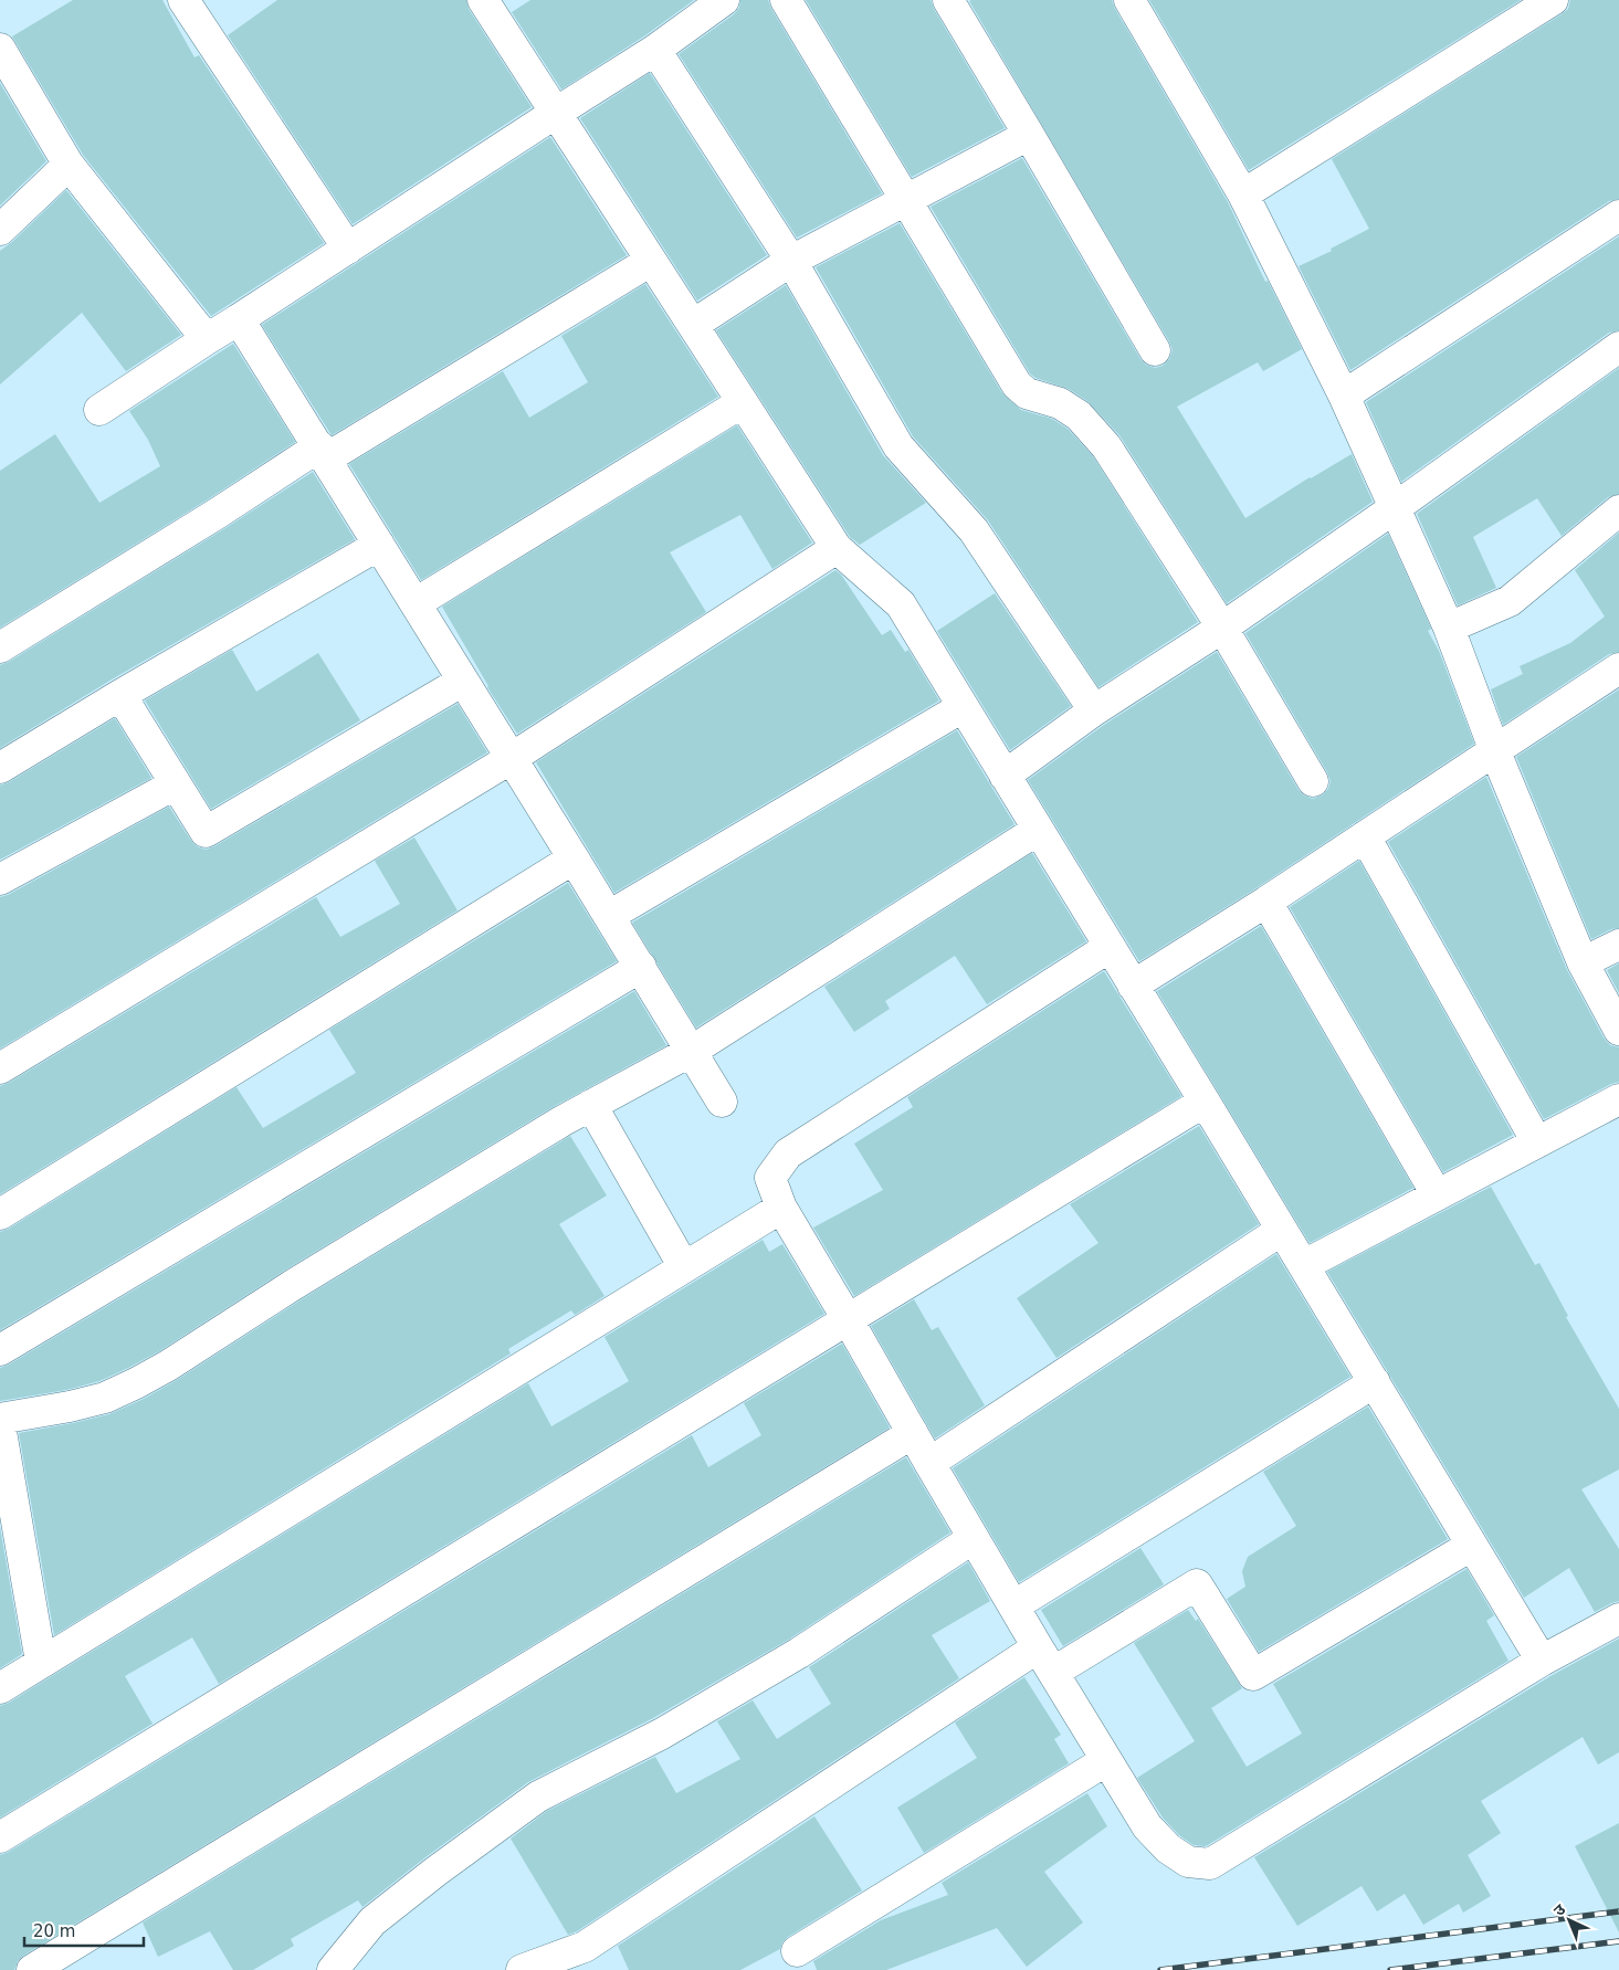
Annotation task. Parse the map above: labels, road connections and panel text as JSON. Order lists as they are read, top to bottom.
{
  "scale_bar": "20 m",
  "north": "top left"
}
